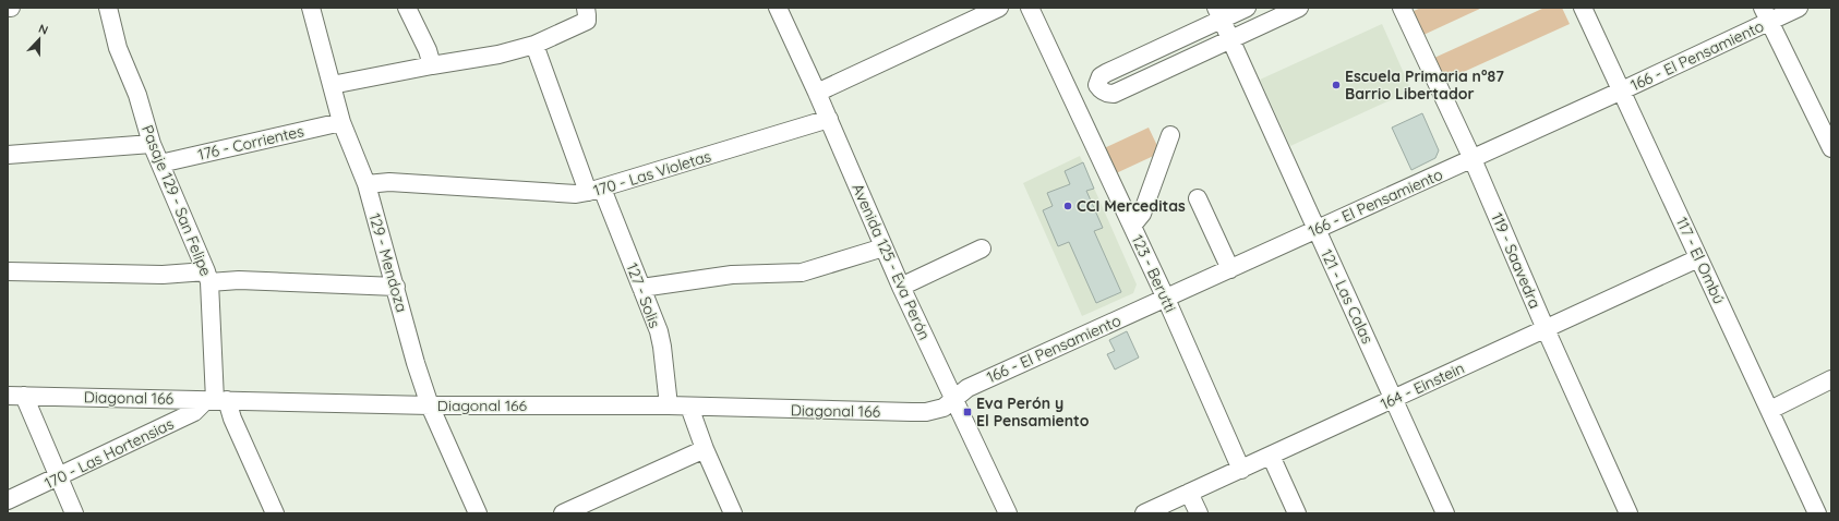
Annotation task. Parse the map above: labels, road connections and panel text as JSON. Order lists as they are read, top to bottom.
{
  "streets": {
    "street": [
      "166 - El Pensamiento",
      "176 - Corrientes",
      "170 - Las Violetas",
      "Pasaje 129 - San Felipe",
      "119 - Saavedra",
      "117 - El Ombú",
      "Avenida 125 - Eva Perón",
      "129 - Mendoza",
      "123 - Berutti",
      "127 - Solis",
      "121 - Las Calas",
      "164 - Einstein",
      "Diagonal 166",
      "170 - Las Hortensias"
    ]
  },
  "crossings": [
    ["166 - El Pensamiento", "119 - Saavedra"],
    ["166 - El Pensamiento", "117 - El Ombú"],
    ["166 - El Pensamiento", "Avenida 125 - Eva Perón"],
    ["166 - El Pensamiento", "123 - Berutti"],
    ["166 - El Pensamiento", "121 - Las Calas"],
    ["166 - El Pensamiento", "Diagonal 166"],
    ["176 - Corrientes", "Pasaje 129 - San Felipe"],
    ["176 - Corrientes", "129 - Mendoza"],
    ["170 - Las Violetas", "Avenida 125 - Eva Perón"],
    ["170 - Las Violetas", "129 - Mendoza"],
    ["170 - Las Violetas", "127 - Solis"],
    ["Pasaje 129 - San Felipe", "Diagonal 166"],
    ["Pasaje 129 - San Felipe", "170 - Las Hortensias"],
    ["119 - Saavedra", "164 - Einstein"],
    ["117 - El Ombú", "164 - Einstein"],
    ["Avenida 125 - Eva Perón", "Diagonal 166"],
    ["129 - Mendoza", "Diagonal 166"],
    ["123 - Berutti", "164 - Einstein"],
    ["127 - Solis", "Diagonal 166"],
    ["121 - Las Calas", "164 - Einstein"],
    ["Diagonal 166", "170 - Las Hortensias"]
  ],
  "places": {
    "other": ["Escuela Primaria n°87 Barrio Libertador", "CCI Merceditas"],
    "transit": ["Eva Perón y El Pensamiento"]
  },
  "north": "top"
}
